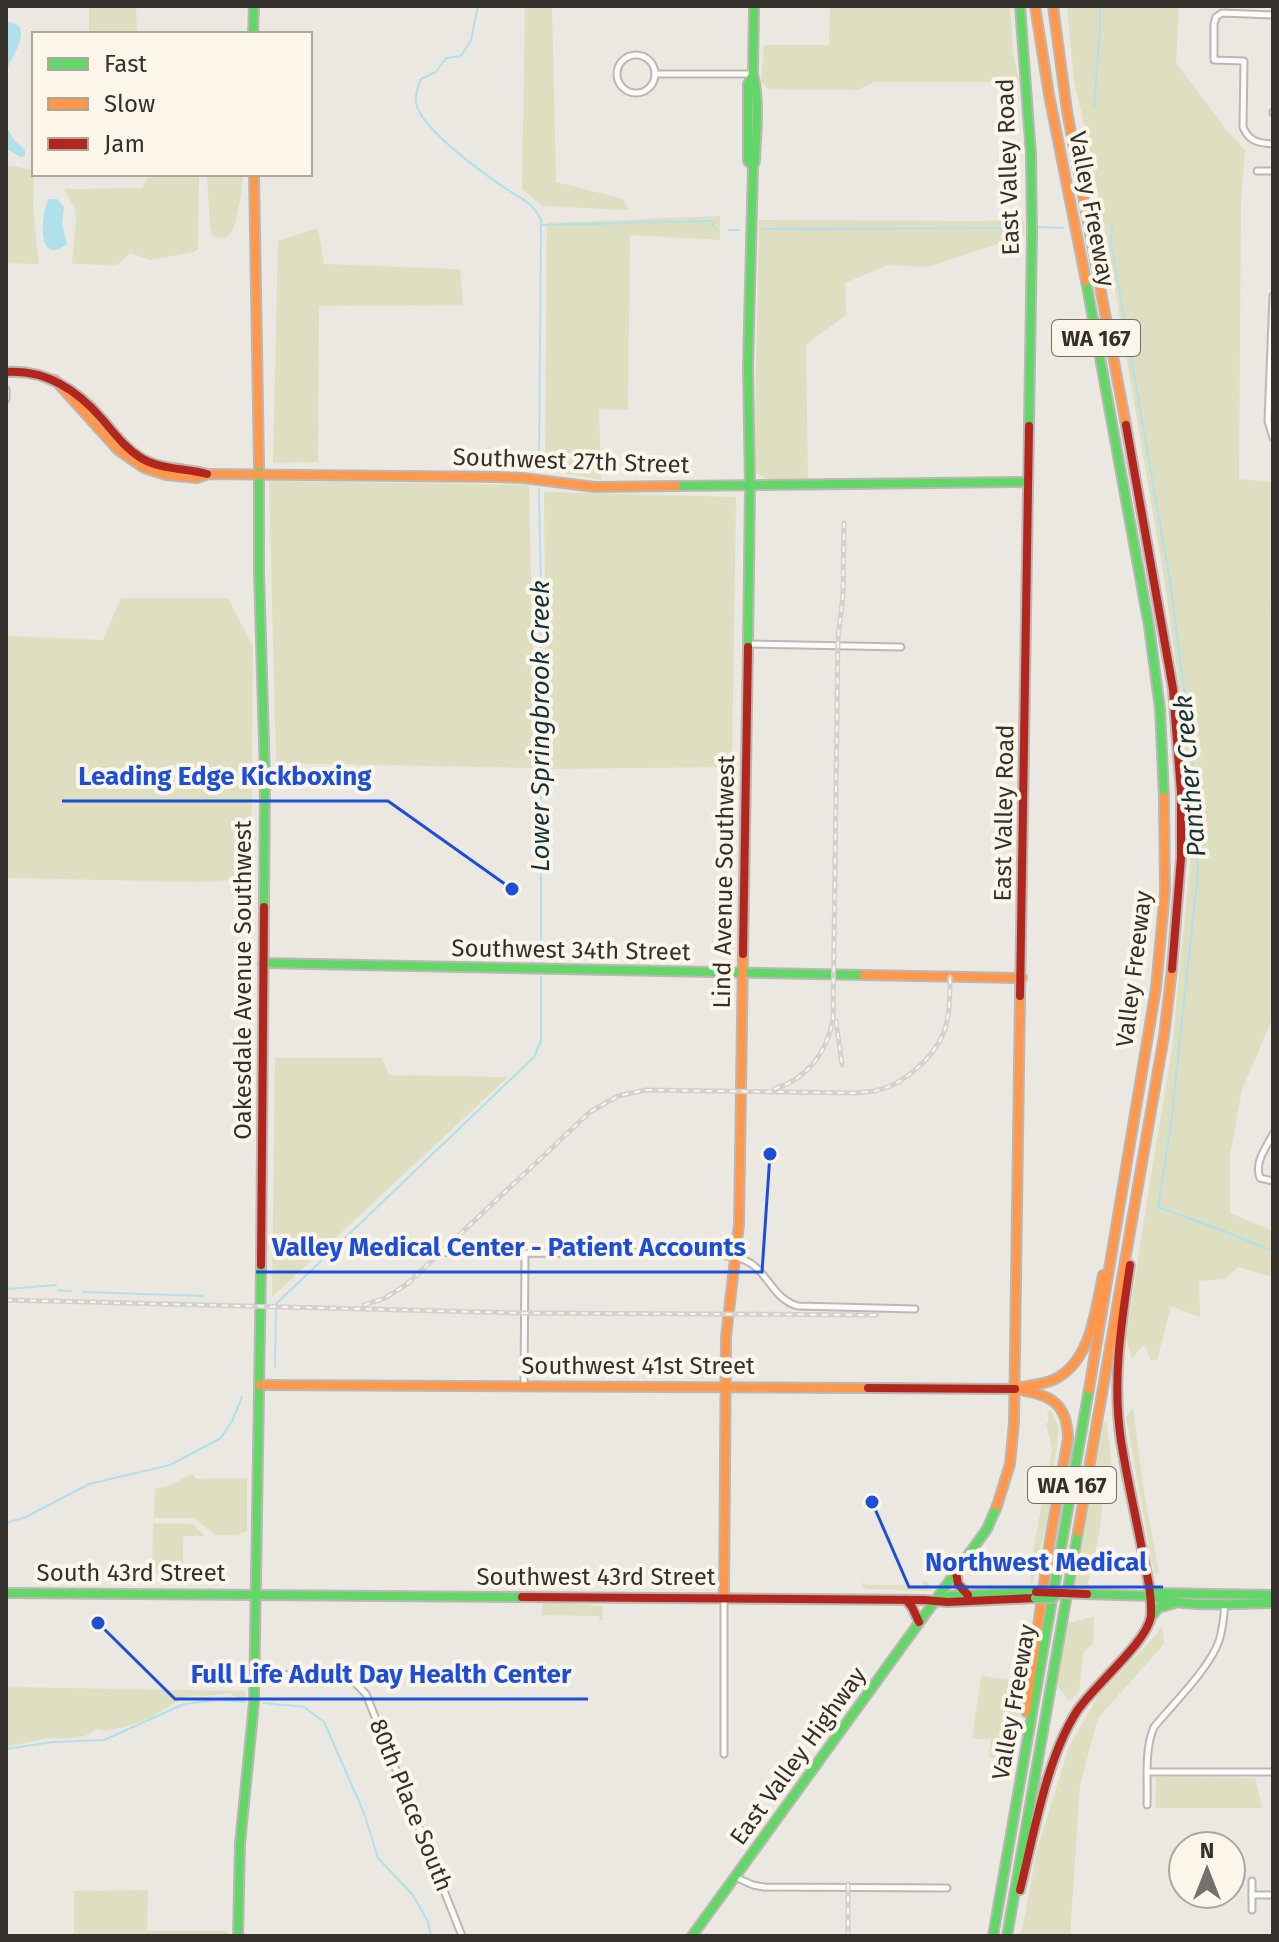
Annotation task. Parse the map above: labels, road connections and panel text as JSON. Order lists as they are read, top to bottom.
{
  "streets": {
    "main road": [
      "East Valley Road",
      "Valley Freeway",
      "WA 167",
      "Southwest 27th Street",
      "Lind Avenue Southwest",
      "Southwest 34th Street",
      "Oakesdale Avenue Southwest",
      "Southwest 41st Street",
      "South 43rd Street",
      "Southwest 43rd Street",
      "East Valley Highway"
    ],
    "street": ["80th Place South"]
  },
  "crossings": [
    ["East Valley Road", "Southwest 27th Street"],
    ["East Valley Road", "Southwest 34th Street"],
    ["East Valley Road", "Southwest 41st Street"],
    ["East Valley Road", "Southwest 43rd Street"],
    ["East Valley Road", "East Valley Highway"],
    ["Southwest 27th Street", "Lind Avenue Southwest"],
    ["Southwest 27th Street", "Oakesdale Avenue Southwest"],
    ["Lind Avenue Southwest", "Southwest 34th Street"],
    ["Lind Avenue Southwest", "Southwest 41st Street"],
    ["Lind Avenue Southwest", "Southwest 43rd Street"],
    ["Southwest 34th Street", "Oakesdale Avenue Southwest"],
    ["Oakesdale Avenue Southwest", "Southwest 41st Street"],
    ["Oakesdale Avenue Southwest", "South 43rd Street"],
    ["Oakesdale Avenue Southwest", "Southwest 43rd Street"],
    ["Oakesdale Avenue Southwest", "80th Place South"],
    ["South 43rd Street", "Southwest 43rd Street"],
    ["Southwest 43rd Street", "East Valley Highway"]
  ],
  "water": ["Lower Springbrook Creek", "Panther Creek"],
  "places": [
    "Leading Edge Kickboxing",
    "Valley Medical Center - Patient Accounts",
    "Northwest Medical",
    "Full Life Adult Day Health Center"
  ],
  "legend": ["Fast", "Slow", "Jam"],
  "north": "top"
}
